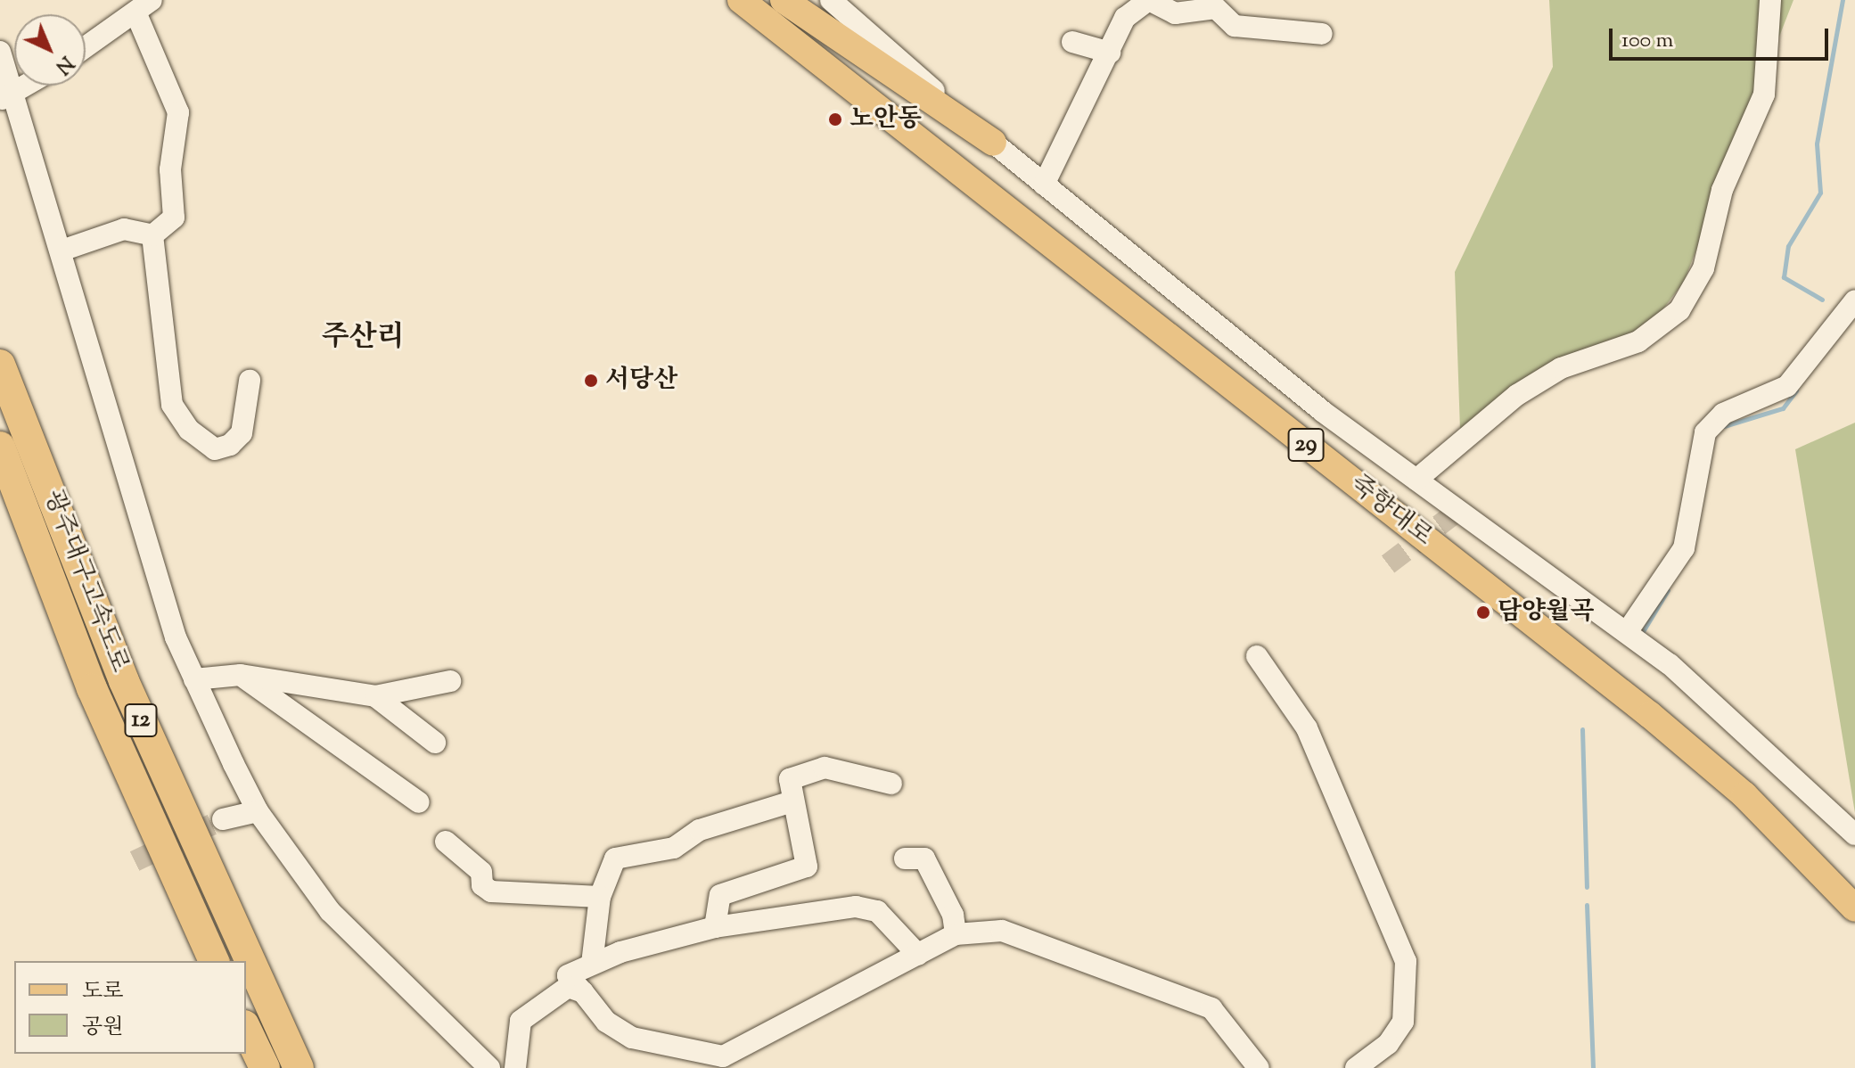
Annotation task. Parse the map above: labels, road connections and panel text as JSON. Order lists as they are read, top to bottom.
{
  "streets": {
    "highway": ["광주대구고속도로", "12"],
    "main road": ["29", "죽향대로"]
  },
  "districts": ["주산리"],
  "places": ["노안동", "서당산", "담양월곡"],
  "legend": ["도로", "공원"],
  "scale_bar": "100 m",
  "north": "bottom right"
}
